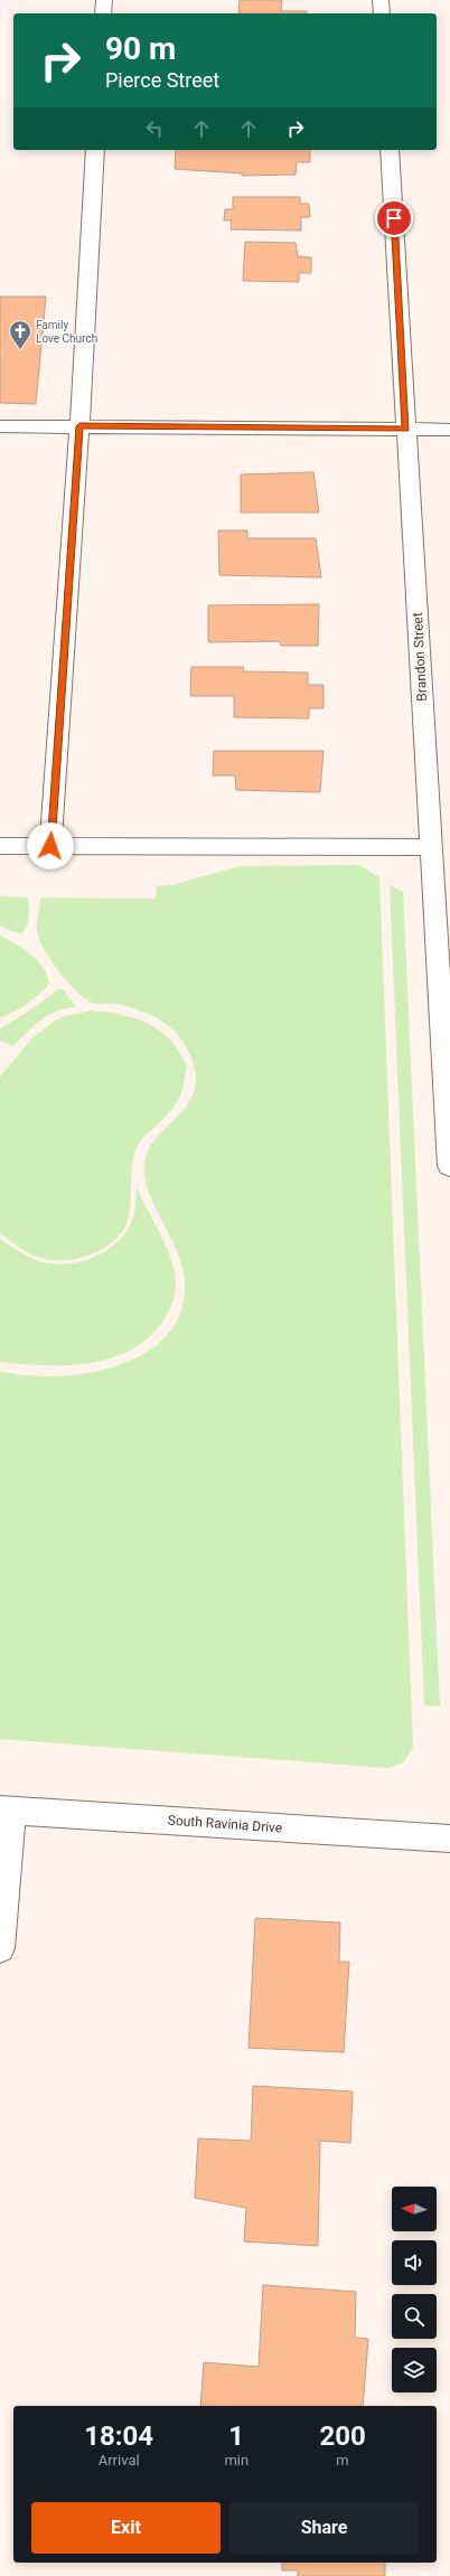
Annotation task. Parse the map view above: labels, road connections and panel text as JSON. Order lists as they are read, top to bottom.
{
  "streets": {
    "street": ["Brandon Street", "South Ravinia Drive"]
  },
  "places": {
    "church": ["Family Love Church"]
  },
  "north": "left",
  "page": {
    "turn": ["90 m", "Pierce Street"],
    "eta": [
      "18:04",
      "Arrival",
      "1",
      "min",
      "200",
      "m"
    ],
    "buttons": ["Exit", "Share"]
  }
}
